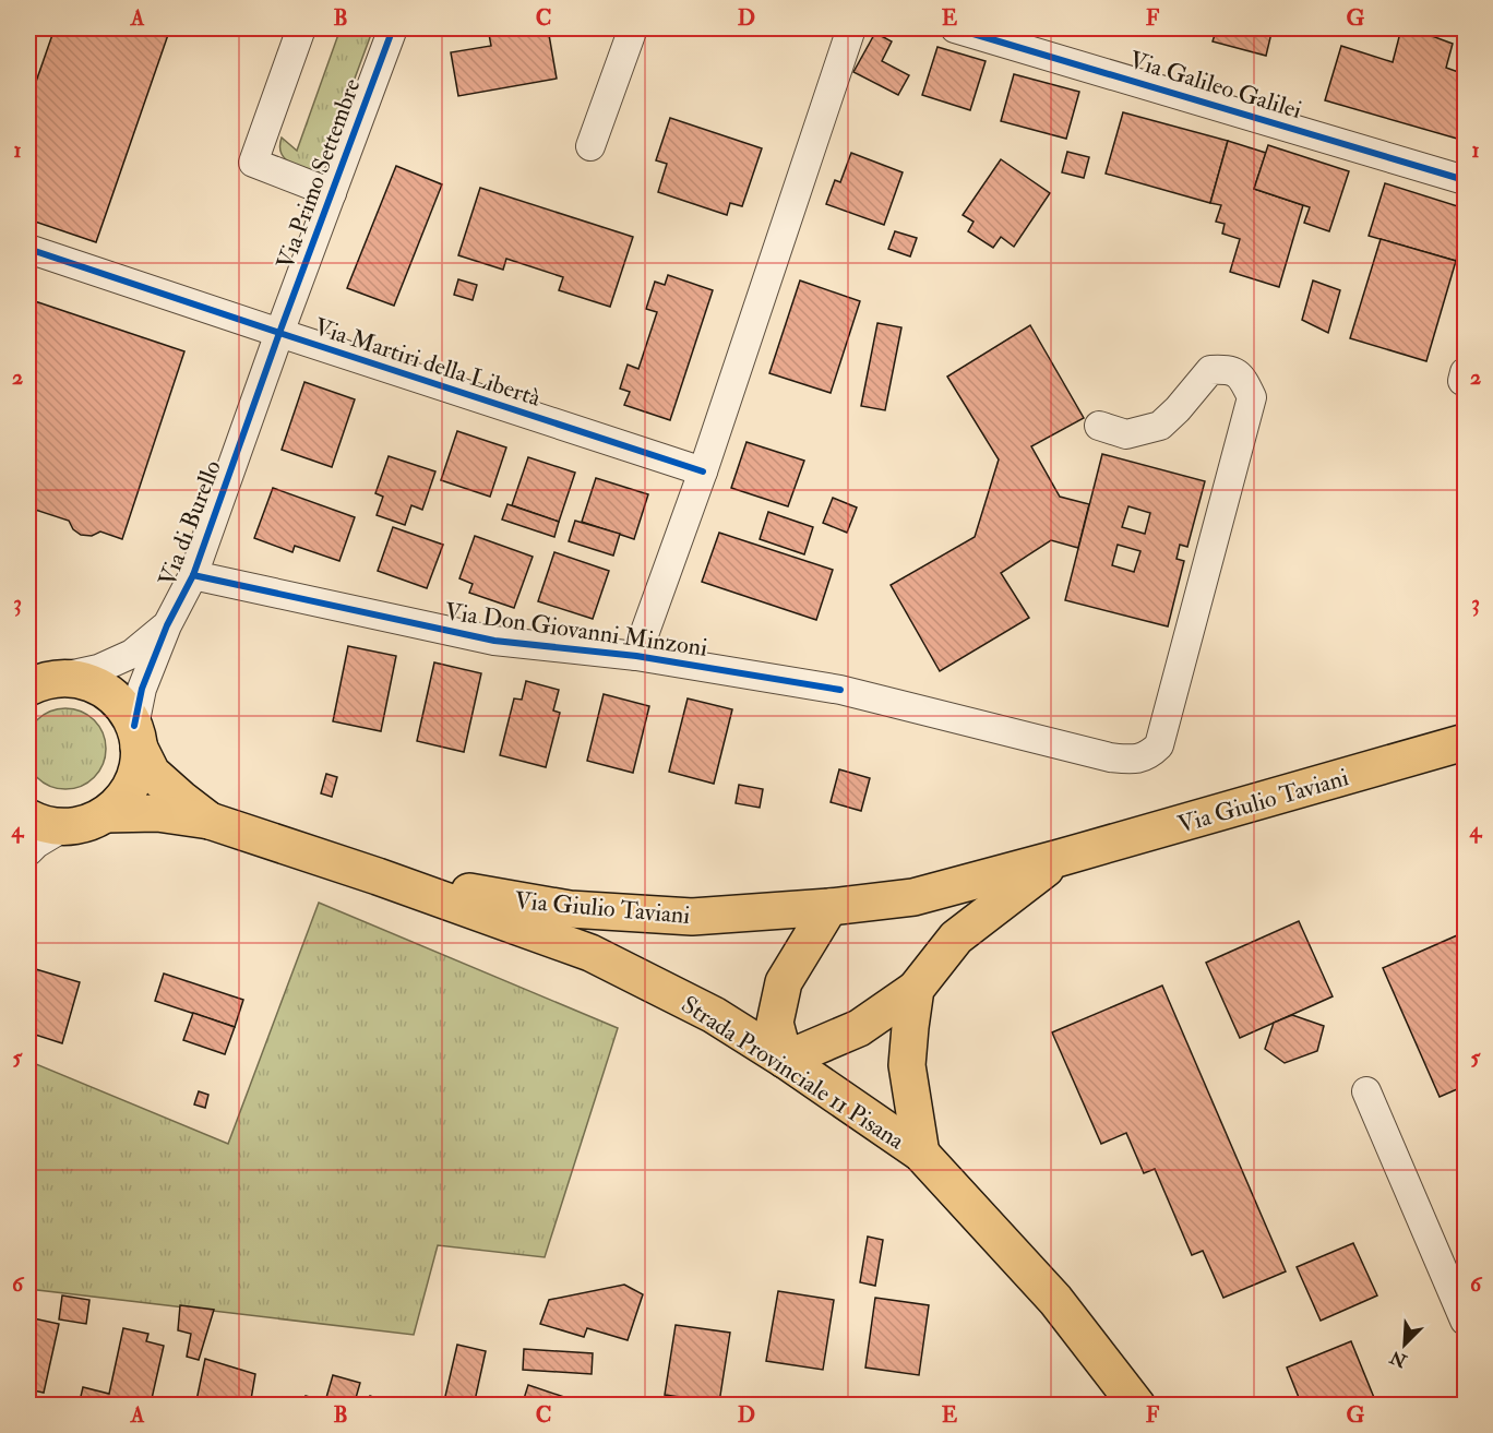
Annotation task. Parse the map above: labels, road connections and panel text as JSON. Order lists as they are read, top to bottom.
{
  "streets": {
    "main road": ["Via Giulio Taviani", "Strada Provinciale 11 Pisana"],
    "street": [
      "Via Galileo Galilei",
      "Via Primo Settembre",
      "Via Martiri della Libertà",
      "Via di Burello",
      "Via Don Giovanni Minzoni"
    ]
  },
  "crossings": [
    ["Via Primo Settembre", "Via Martiri della Libertà"],
    ["Via Primo Settembre", "Via di Burello"],
    ["Via Martiri della Libertà", "Via di Burello"],
    ["Via Martiri della Libertà", "Via Don Giovanni Minzoni"],
    ["Via di Burello", "Via Don Giovanni Minzoni"],
    ["Via di Burello", "Strada Provinciale 11 Pisana"],
    ["Via Giulio Taviani", "Strada Provinciale 11 Pisana"]
  ],
  "north": "bottom left",
  "grid": {
    "columns": [
      "A",
      "B",
      "C",
      "D",
      "E",
      "F",
      "G"
    ],
    "rows": [
      "1",
      "2",
      "3",
      "4",
      "5",
      "6"
    ]
  }
}
